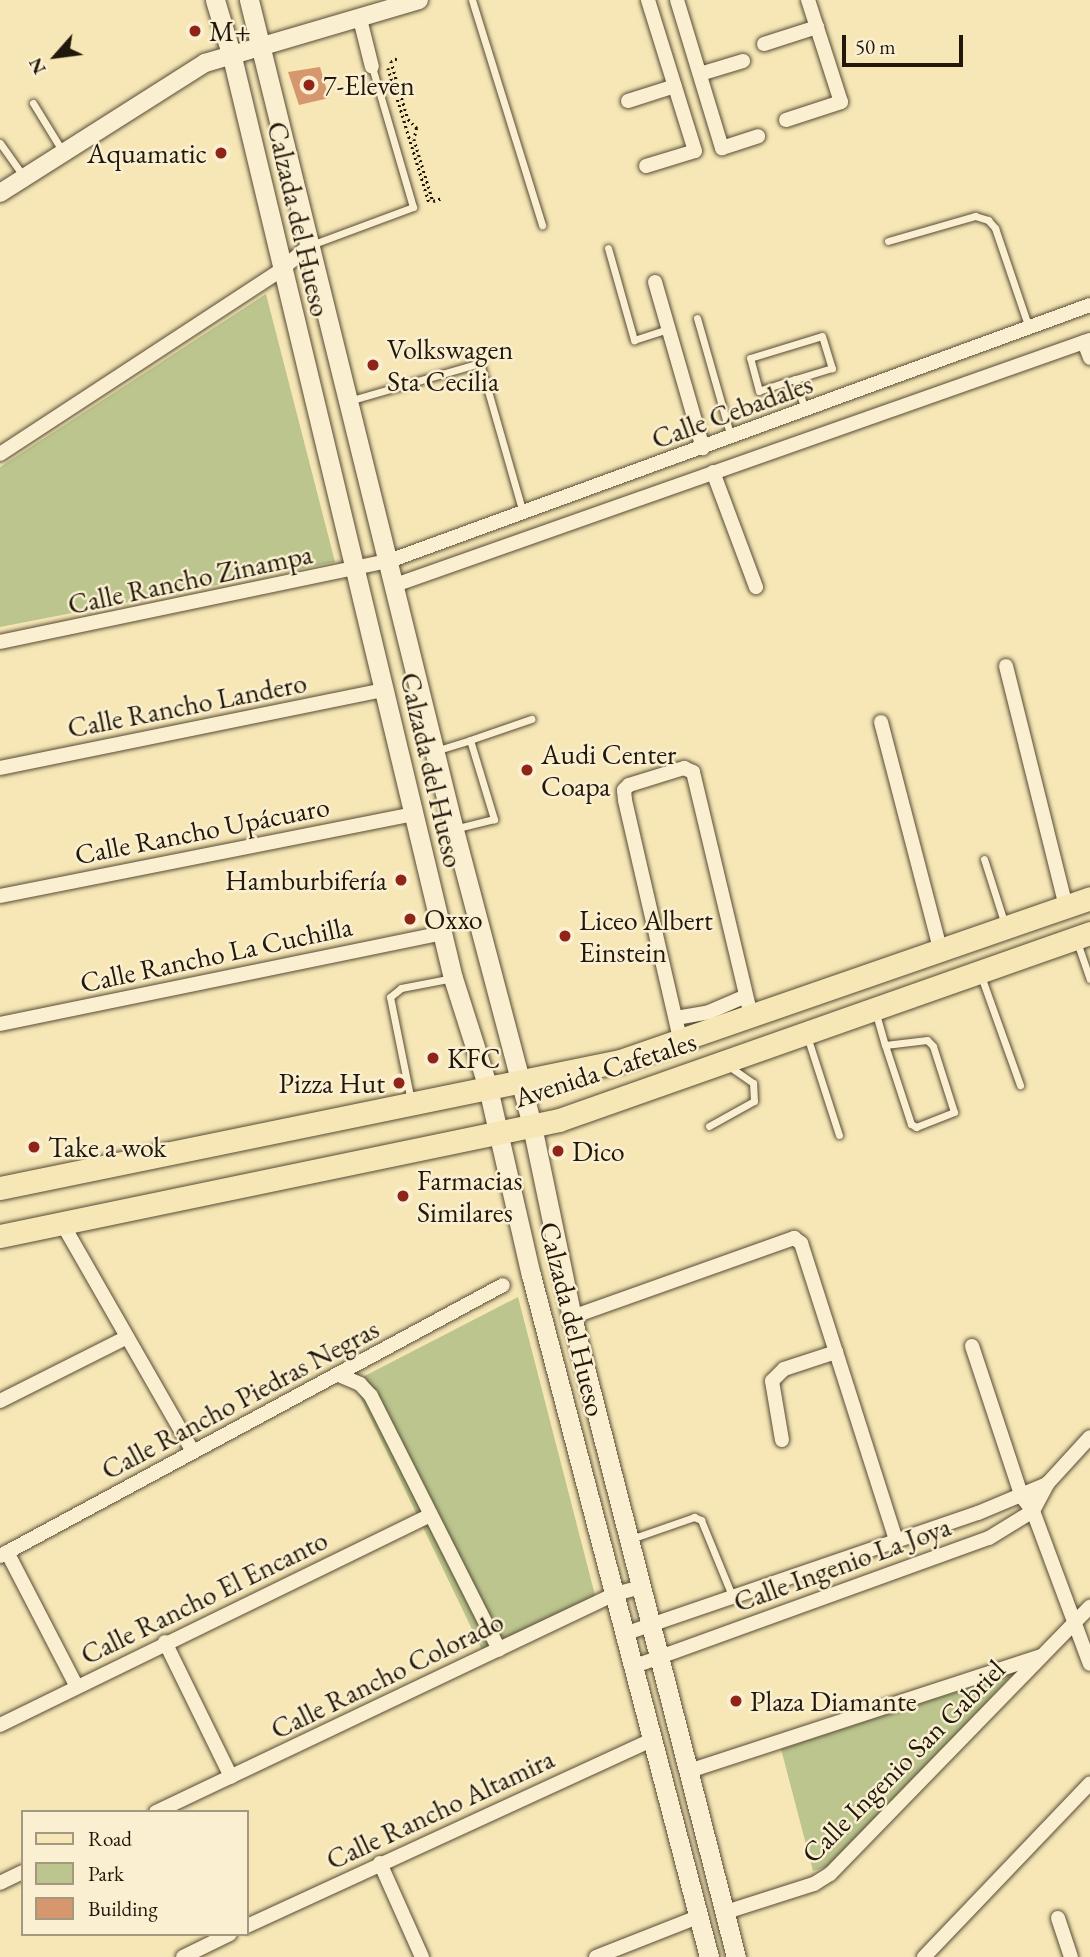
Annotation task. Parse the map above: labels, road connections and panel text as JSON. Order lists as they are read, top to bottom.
{
  "streets": {
    "main road": ["Calzada del Hueso", "Avenida Cafetales"],
    "street": [
      "Calle Cebadales",
      "Calle Rancho Zinampa",
      "Calle Rancho Landero",
      "Calle Rancho Upácuaro",
      "Calle Rancho La Cuchilla",
      "Calle Rancho Piedras Negras",
      "Calle Ingenio La Joya",
      "Calle Rancho El Encanto",
      "Calle Rancho Colorado",
      "Calle Ingenio San Gabriel",
      "Calle Rancho Altamira"
    ]
  },
  "crossings": [
    ["Calzada del Hueso", "Calle Cebadales"],
    ["Calzada del Hueso", "Calle Rancho Zinampa"],
    ["Calzada del Hueso", "Calle Rancho Landero"],
    ["Calzada del Hueso", "Calle Rancho Upácuaro"],
    ["Calzada del Hueso", "Calle Rancho La Cuchilla"],
    ["Calzada del Hueso", "Avenida Cafetales"],
    ["Calzada del Hueso", "Calle Ingenio La Joya"],
    ["Calzada del Hueso", "Calle Rancho Colorado"],
    ["Calzada del Hueso", "Calle Ingenio San Gabriel"],
    ["Calzada del Hueso", "Calle Rancho Altamira"],
    ["Calle Cebadales", "Calle Rancho Zinampa"]
  ],
  "places": [
    "M+",
    "7-Eleven",
    "Aquamatic",
    "Volkswagen Sta Cecilia",
    "Audi Center Coapa",
    "Hamburbifería",
    "Oxxo",
    "Liceo Albert Einstein",
    "KFC",
    "Pizza Hut",
    "Take a wok",
    "Dico",
    "Farmacias Similares",
    "Plaza Diamante"
  ],
  "legend": ["Road", "Park", "Building"],
  "scale_bar": "50 m",
  "north": "bottom left"
}
